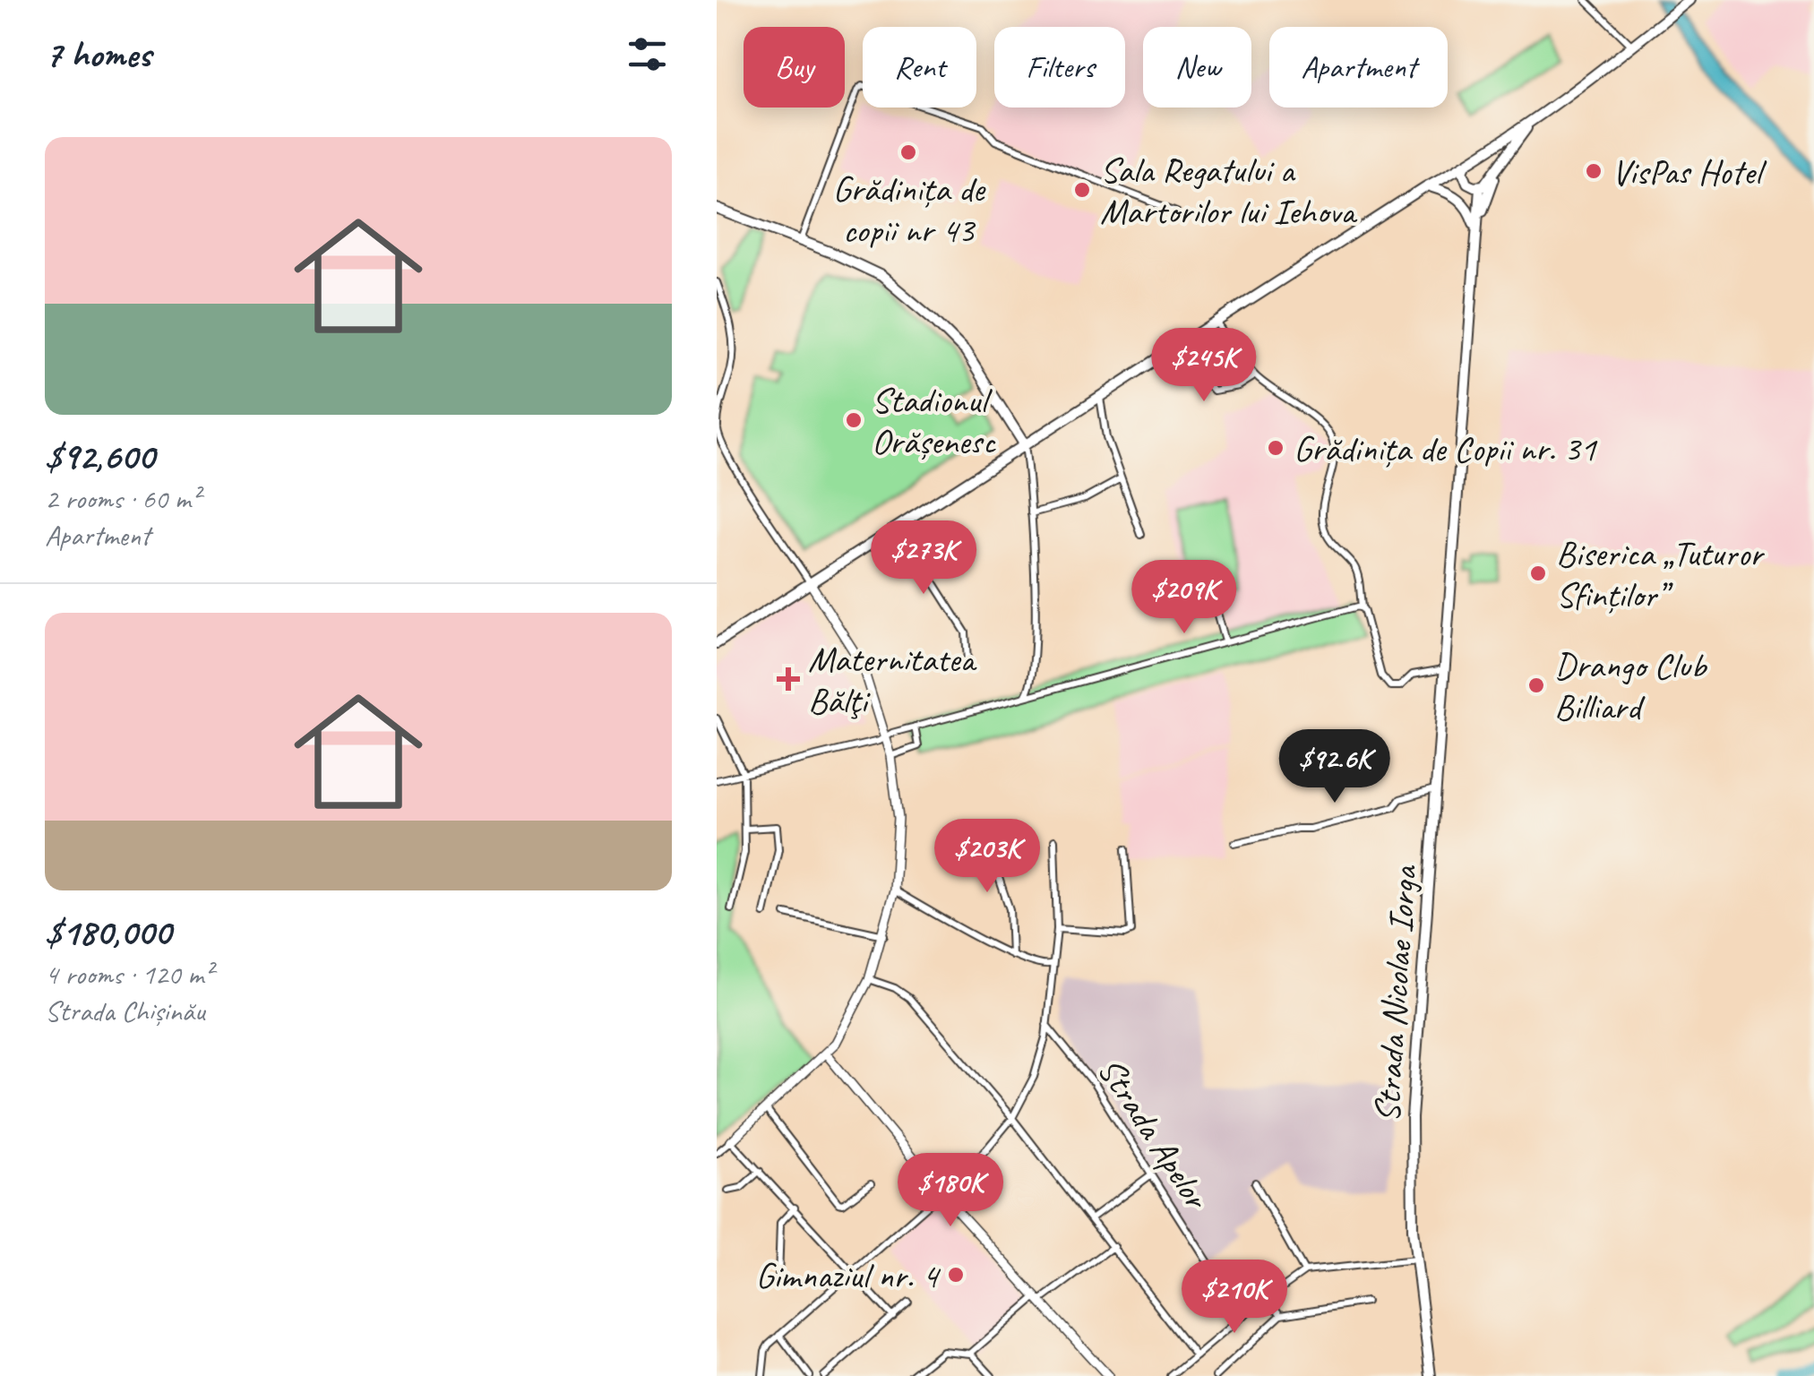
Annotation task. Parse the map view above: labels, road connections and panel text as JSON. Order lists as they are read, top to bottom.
{
  "streets": {
    "main road": ["Strada Nicolae Iorga"],
    "street": ["Strada Apelor"]
  },
  "places": {
    "other": [
      "Grădinița de copii nr 43",
      "VisPas Hotel",
      "Sala Regatului a Martorilor lui Iehova",
      "Stadionul Orășenesc",
      "Grădinița de Copii nr. 31",
      "Biserica „Tuturor Sfinților”",
      "Drango Club Billiard",
      "Gimnaziul nr. 4"
    ],
    "health": ["Maternitatea Bălţi"]
  },
  "page": {
    "heading": "7 homes",
    "chip": [
      "Buy",
      "Rent",
      "Filters",
      "New",
      "Apartment"
    ],
    "list": [
      {
        "name": "$92,600",
        "note": "2 rooms · 60 m² · Apartment"
      },
      {
        "name": "$180,000",
        "note": "4 rooms · 120 m² · Strada Chișinău"
      }
    ],
    "price": [
      "$245K",
      "$273K",
      "$209K",
      "$92.6K",
      "$203K",
      "$180K",
      "$210K"
    ]
  }
}
